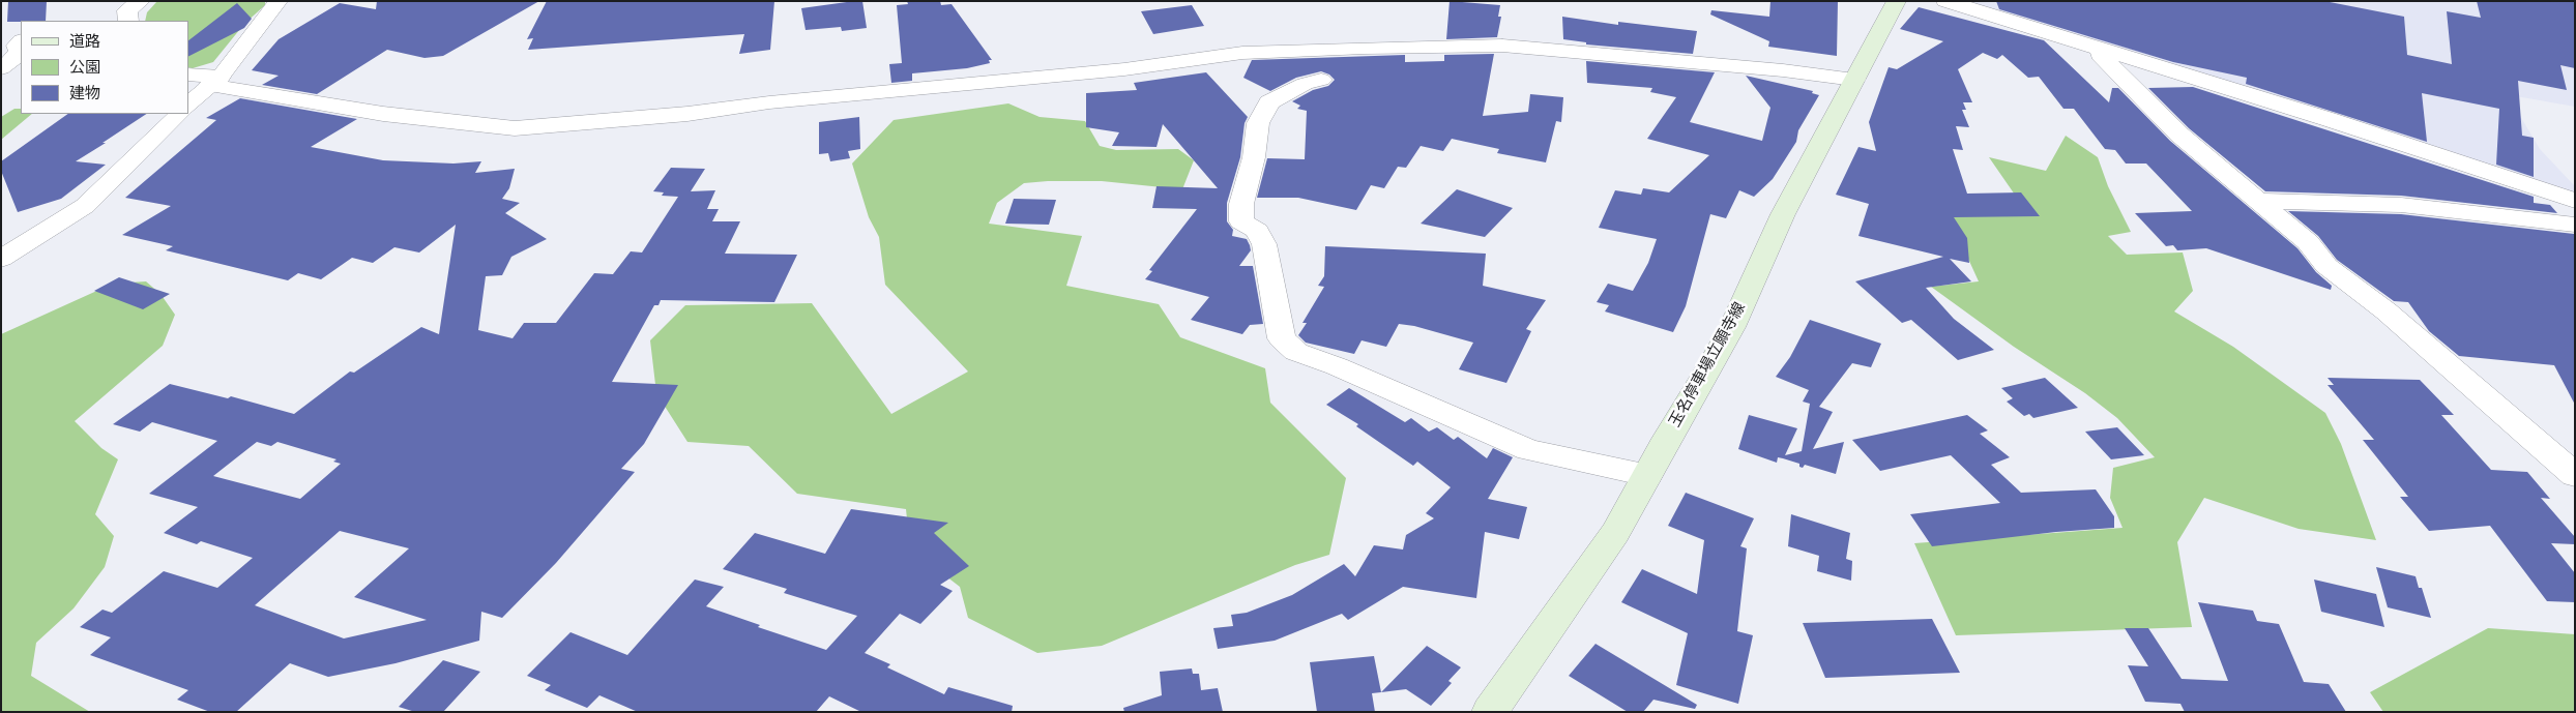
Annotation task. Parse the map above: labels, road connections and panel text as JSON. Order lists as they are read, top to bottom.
{
  "streets": {
    "main road": ["玉名停車場立願寺線"]
  },
  "legend": ["道路", "公園", "建物"]
}
